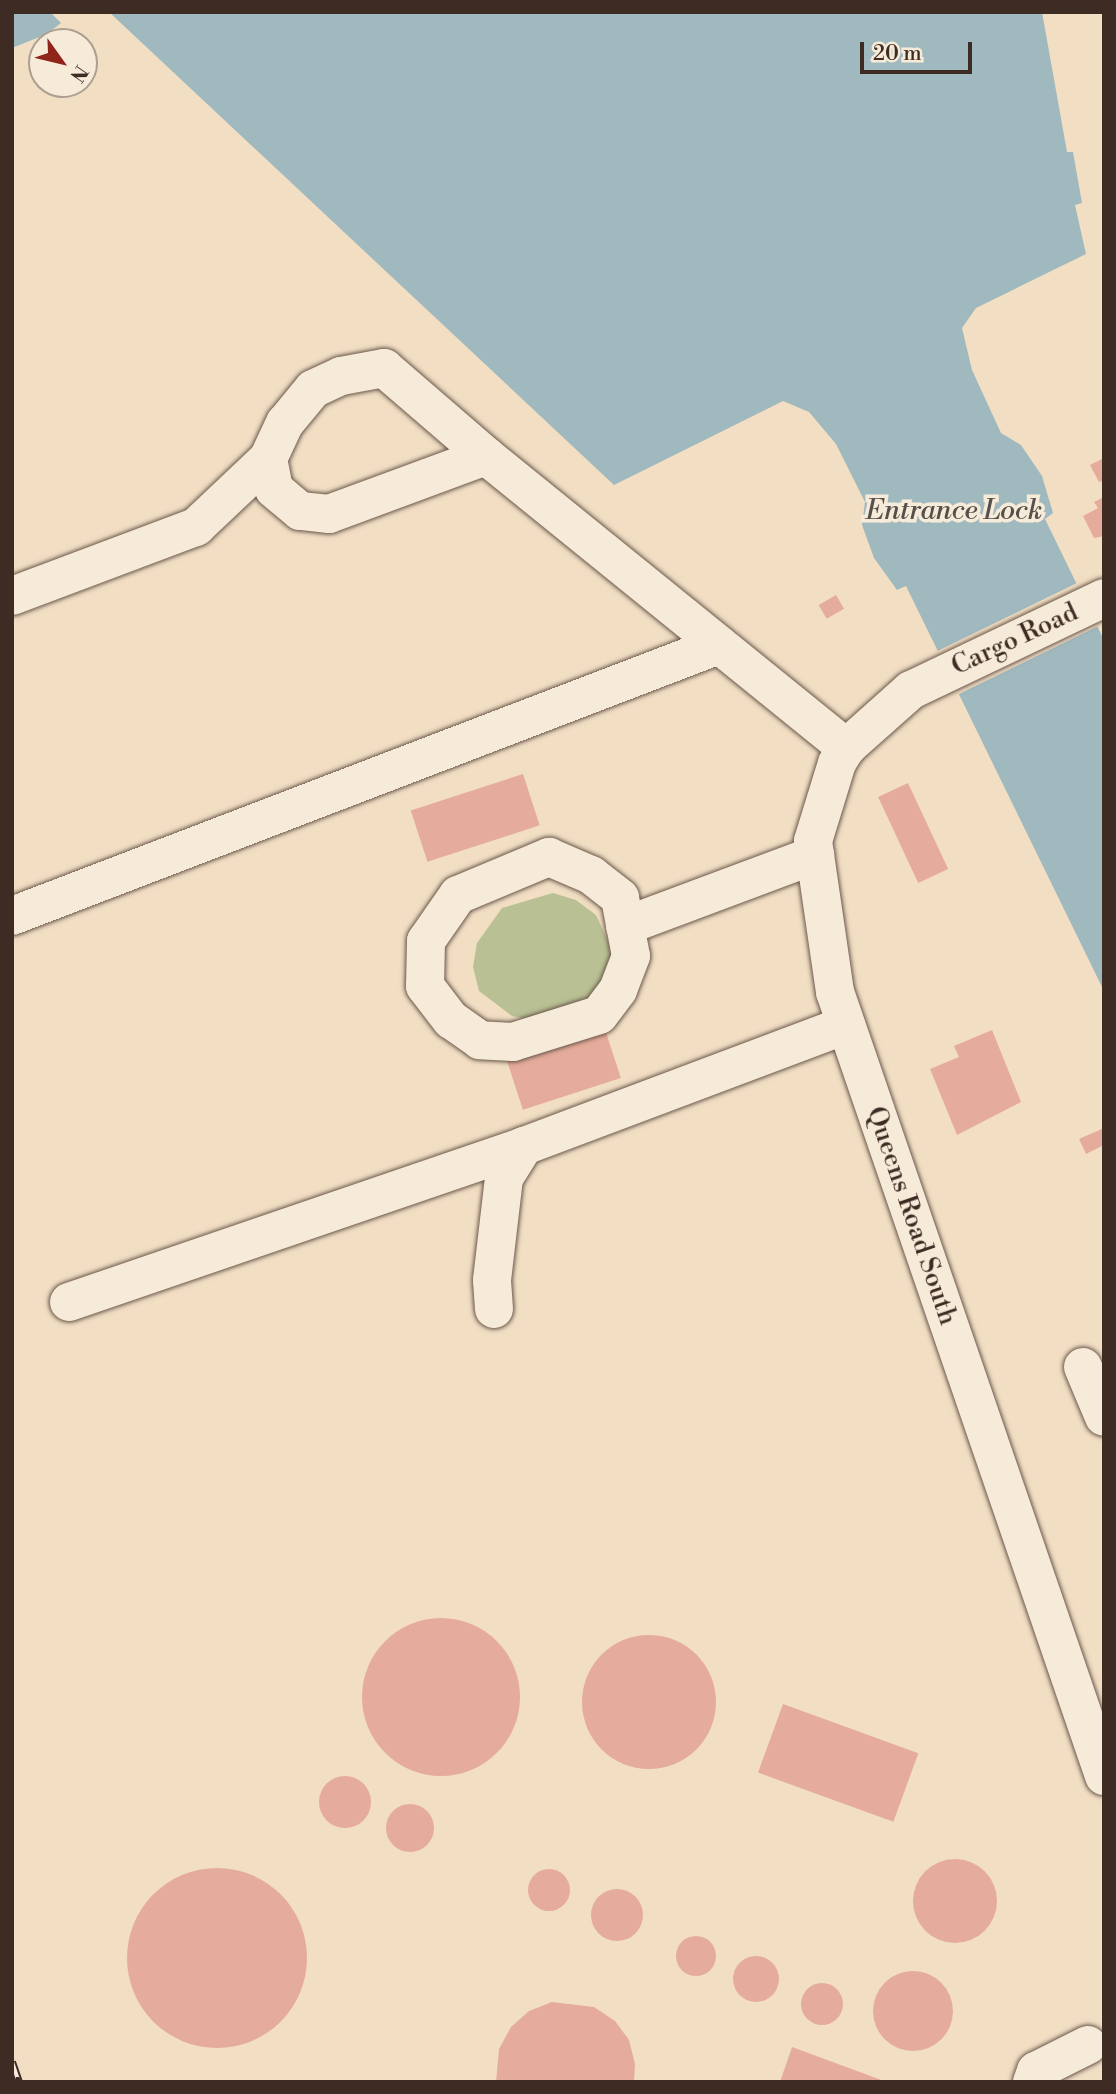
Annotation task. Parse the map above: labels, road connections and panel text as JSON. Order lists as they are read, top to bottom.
{
  "streets": {
    "street": ["Cargo Road", "Queens Road South"]
  },
  "crossings": [
    ["Cargo Road", "Queens Road South"]
  ],
  "water": ["Entrance Lock"],
  "scale_bar": "20 m",
  "north": "bottom right"
}
